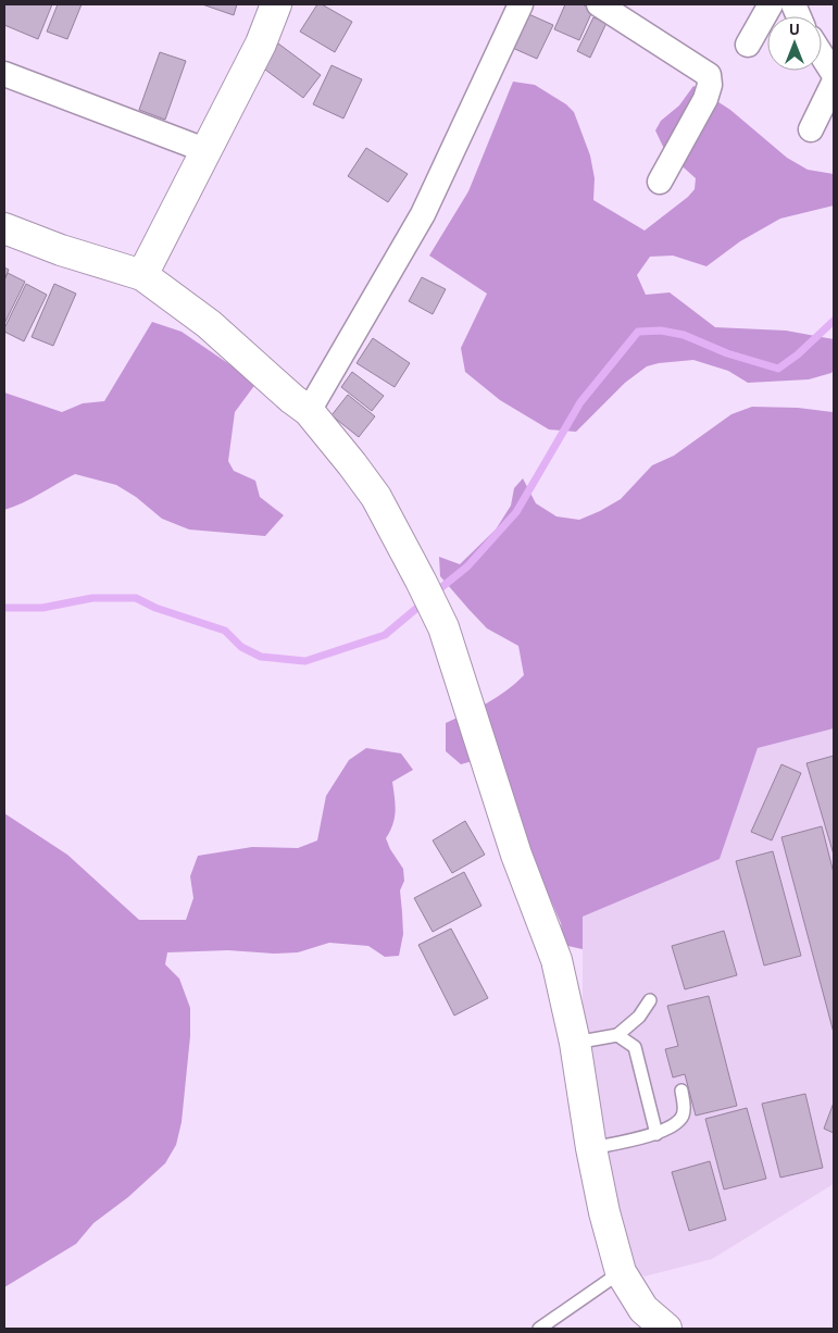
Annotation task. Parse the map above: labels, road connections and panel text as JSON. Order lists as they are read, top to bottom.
{
  "north": "top"
}
